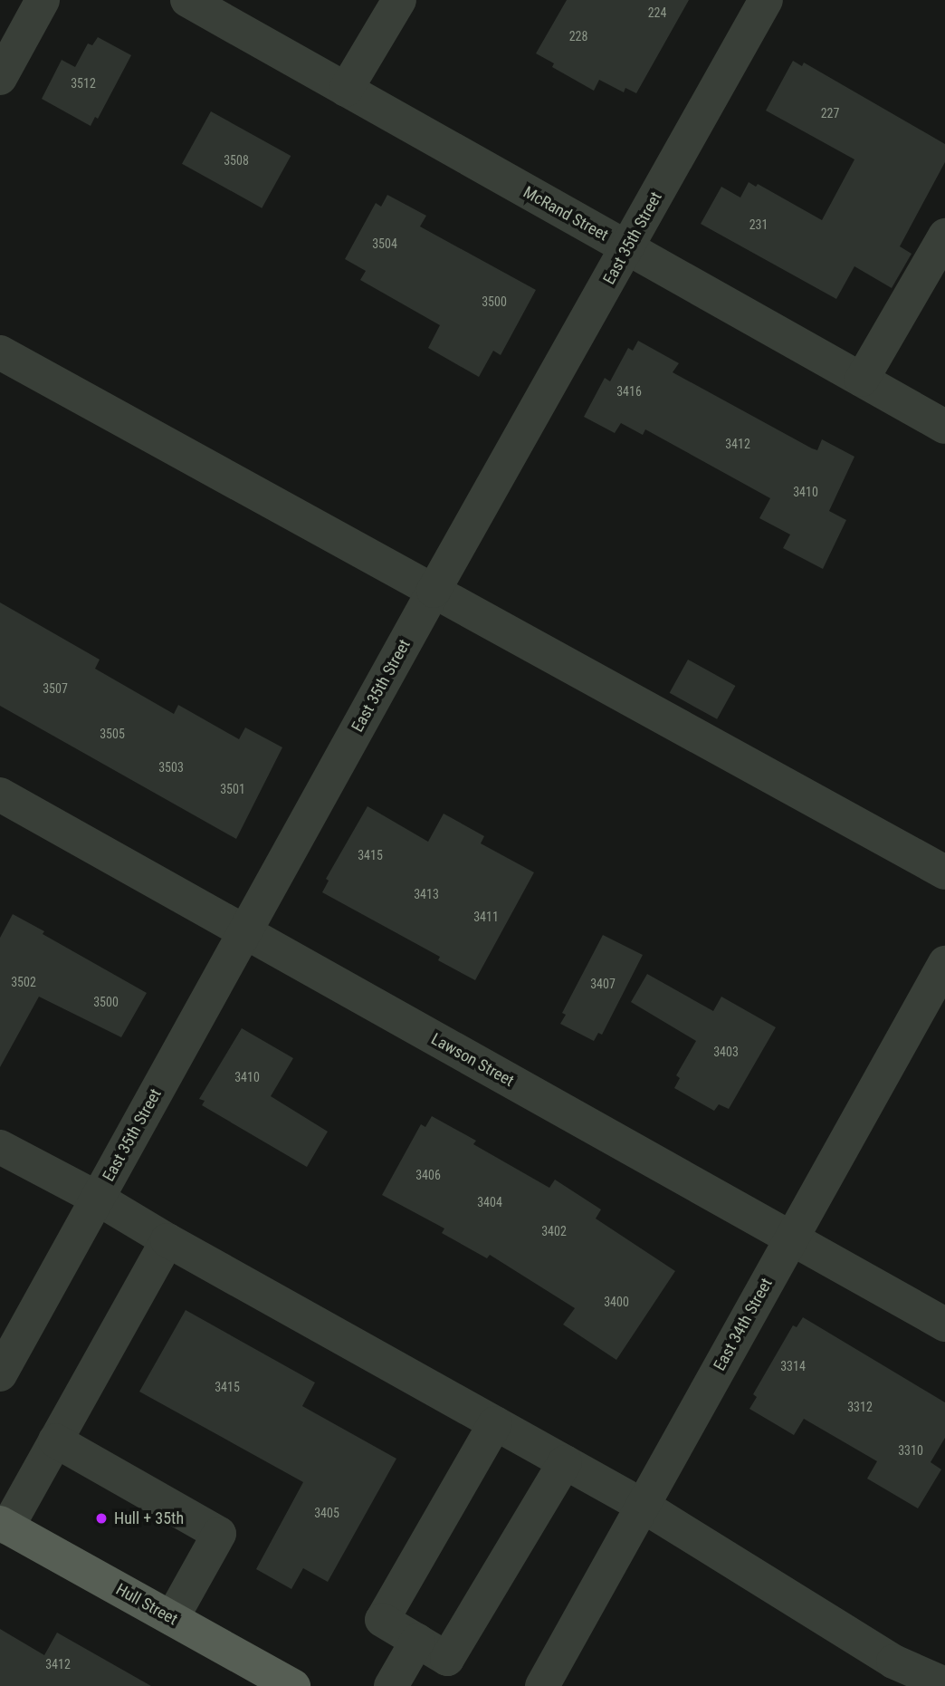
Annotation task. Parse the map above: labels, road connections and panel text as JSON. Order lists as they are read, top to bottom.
{
  "streets": {
    "main road": ["Hull Street"],
    "street": [
      "McRand Street",
      "East 35th Street",
      "Lawson Street",
      "East 34th Street"
    ]
  },
  "crossings": [
    ["McRand Street", "East 35th Street"],
    ["East 35th Street", "Lawson Street"],
    ["Lawson Street", "East 34th Street"]
  ],
  "places": ["Hull + 35th"],
  "house_numbers": [
    "224",
    "228",
    "3512",
    "227",
    "3508",
    "231",
    "3504",
    "3500",
    "3416",
    "3412",
    "3410",
    "3507",
    "3505",
    "3503",
    "3501",
    "3415",
    "3413",
    "3411",
    "3502",
    "3407",
    "3500",
    "3403",
    "3410",
    "3406",
    "3404",
    "3402",
    "3400",
    "3314",
    "3415",
    "3312",
    "3310",
    "3405",
    "3412"
  ]
}
